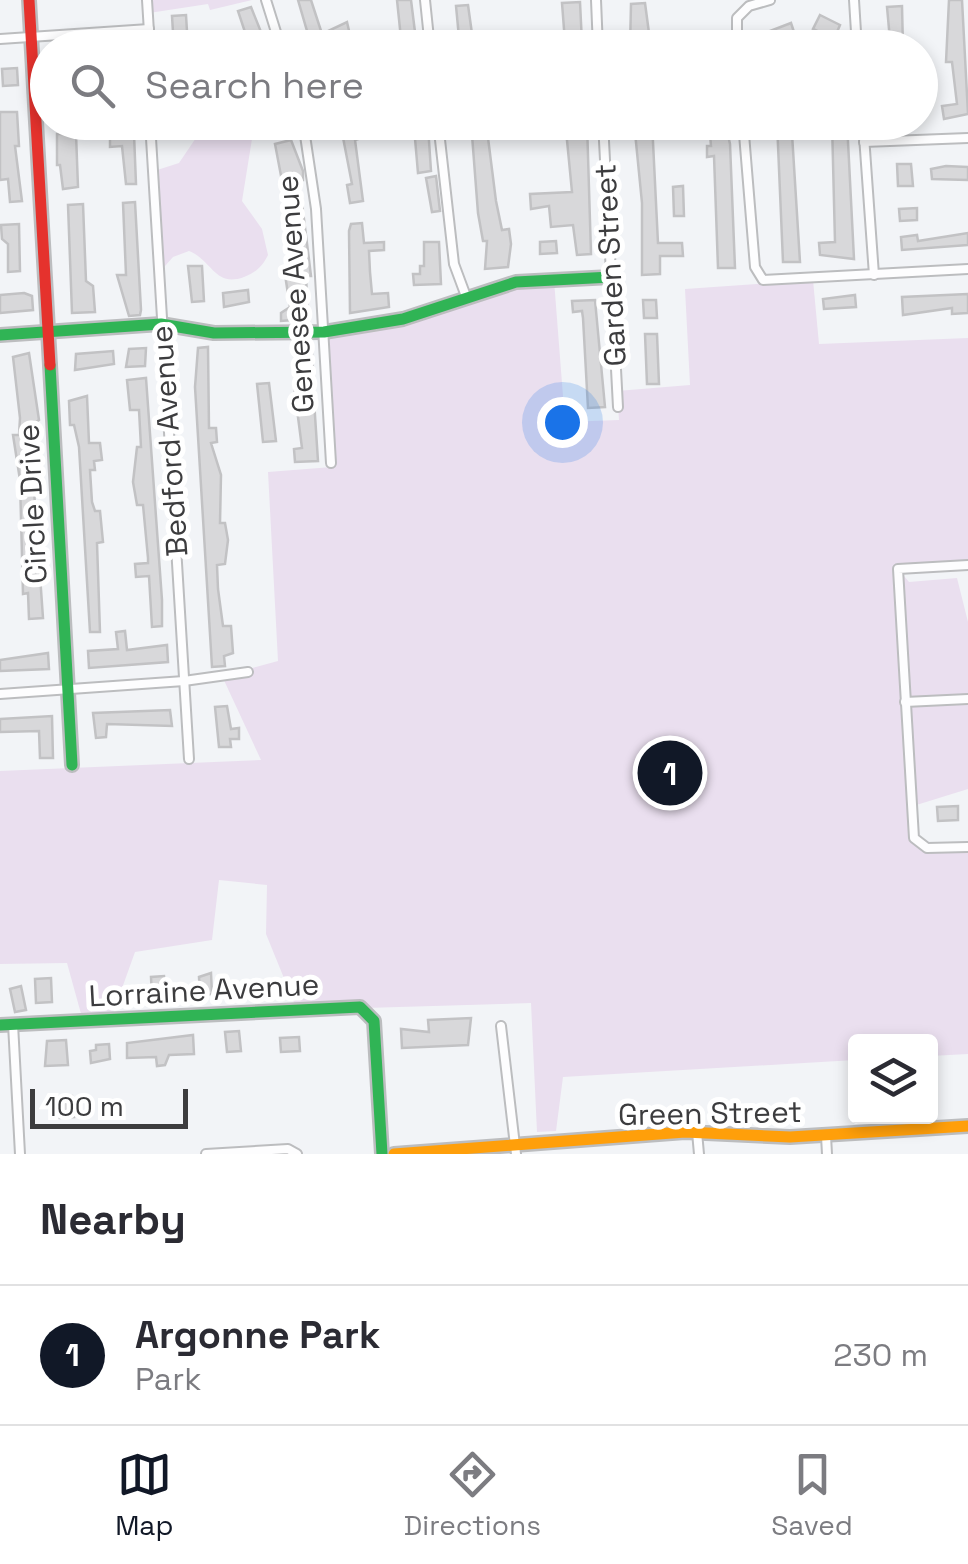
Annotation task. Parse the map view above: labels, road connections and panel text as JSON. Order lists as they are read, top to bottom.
{
  "streets": {
    "street": [
      "Garden Street",
      "Genesee Avenue",
      "Bedford Avenue",
      "Circle Drive",
      "Lorraine Avenue",
      "Green Street"
    ]
  },
  "scale_bar": "100 m",
  "page": {
    "search": "Search here",
    "pins": "1",
    "scale": "100 m",
    "heading": "Nearby",
    "list": [
      {
        "mark": "1",
        "name": "Argonne Park",
        "note": "Park",
        "value": "230 m"
      }
    ],
    "nav": ["Map", "Directions", "Saved"]
  }
}
